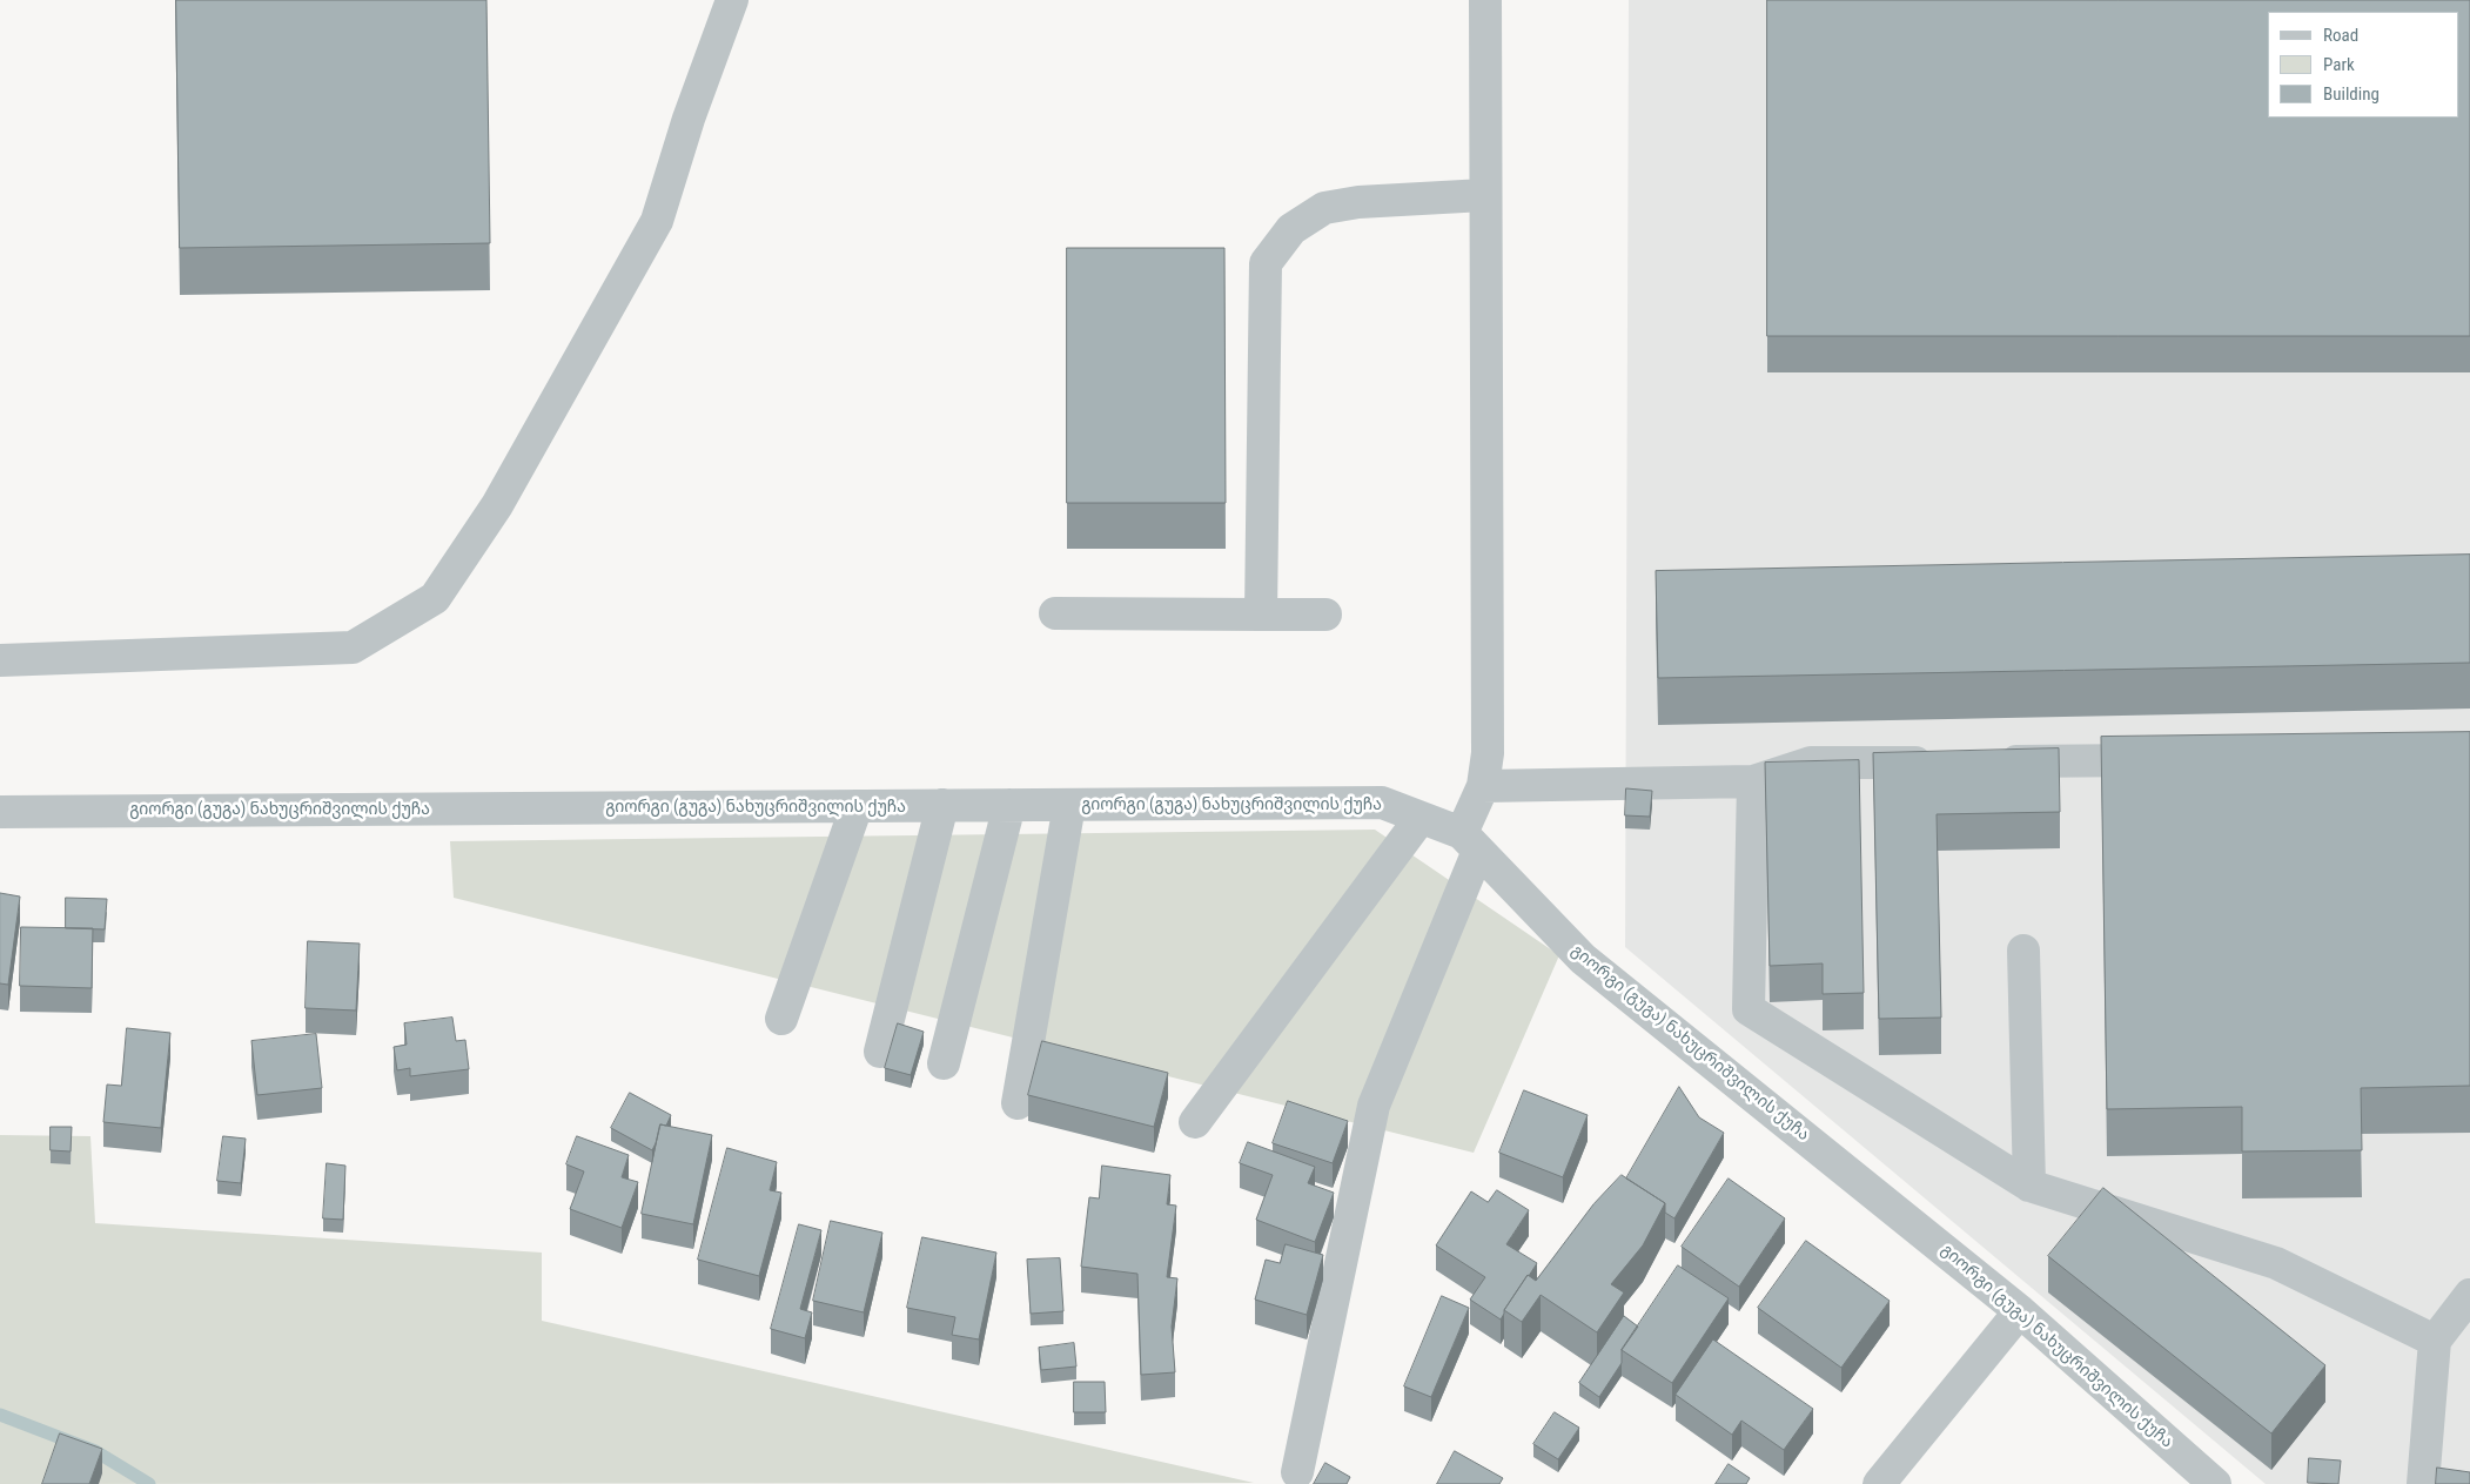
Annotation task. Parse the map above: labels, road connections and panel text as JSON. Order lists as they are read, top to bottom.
{
  "streets": {
    "street": ["გიორგი (გუგა) ნახუცრიშვილის ქუჩა"]
  },
  "legend": ["Road", "Park", "Building"]
}
